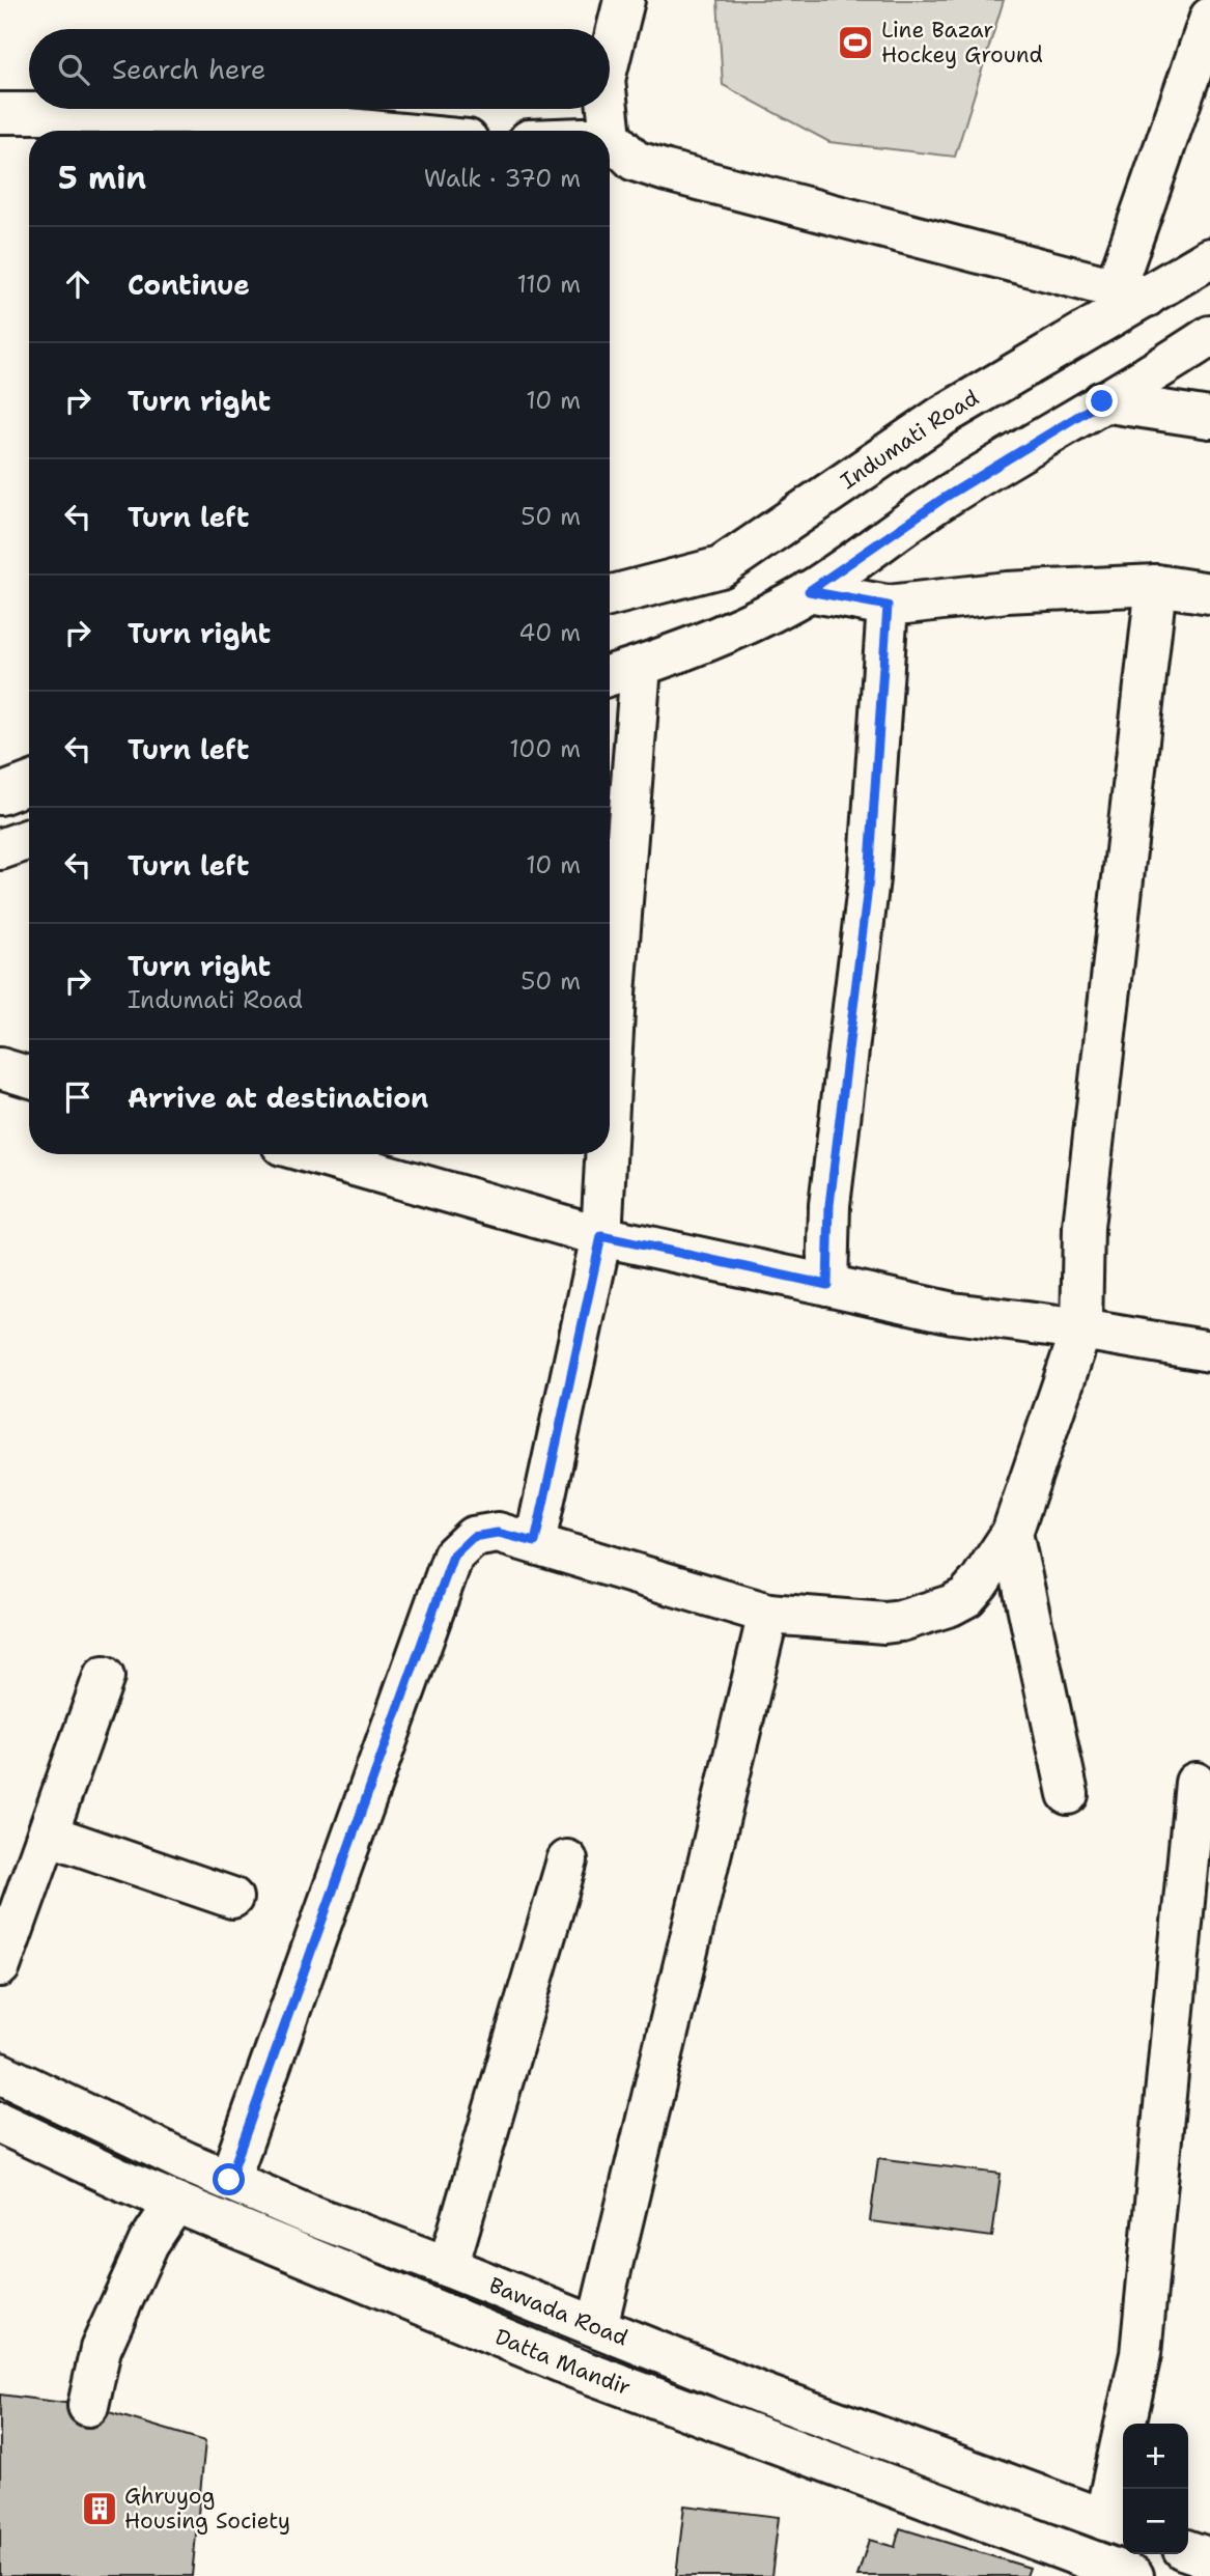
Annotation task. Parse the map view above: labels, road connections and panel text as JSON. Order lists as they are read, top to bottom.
{
  "streets": {
    "street": ["Indumati Road", "Bawada Road", "Datta Mandir"]
  },
  "places": {
    "sports": ["Line Bazar Hockey Ground"],
    "building": ["Ghruyog Housing Society"]
  },
  "page": {
    "search": "Search here",
    "heading": ["5 min", "Walk · 370 m"],
    "list": [
      ["Continue", "110 m"],
      ["Turn right", "10 m"],
      ["Turn left", "50 m"],
      ["Turn right", "40 m"],
      ["Turn left", "100 m"],
      ["Turn left", "10 m"],
      ["Turn right", "Indumati Road", "50 m"],
      "Arrive at destination"
    ],
    "map_buttons": ["+", "−"]
  }
}
